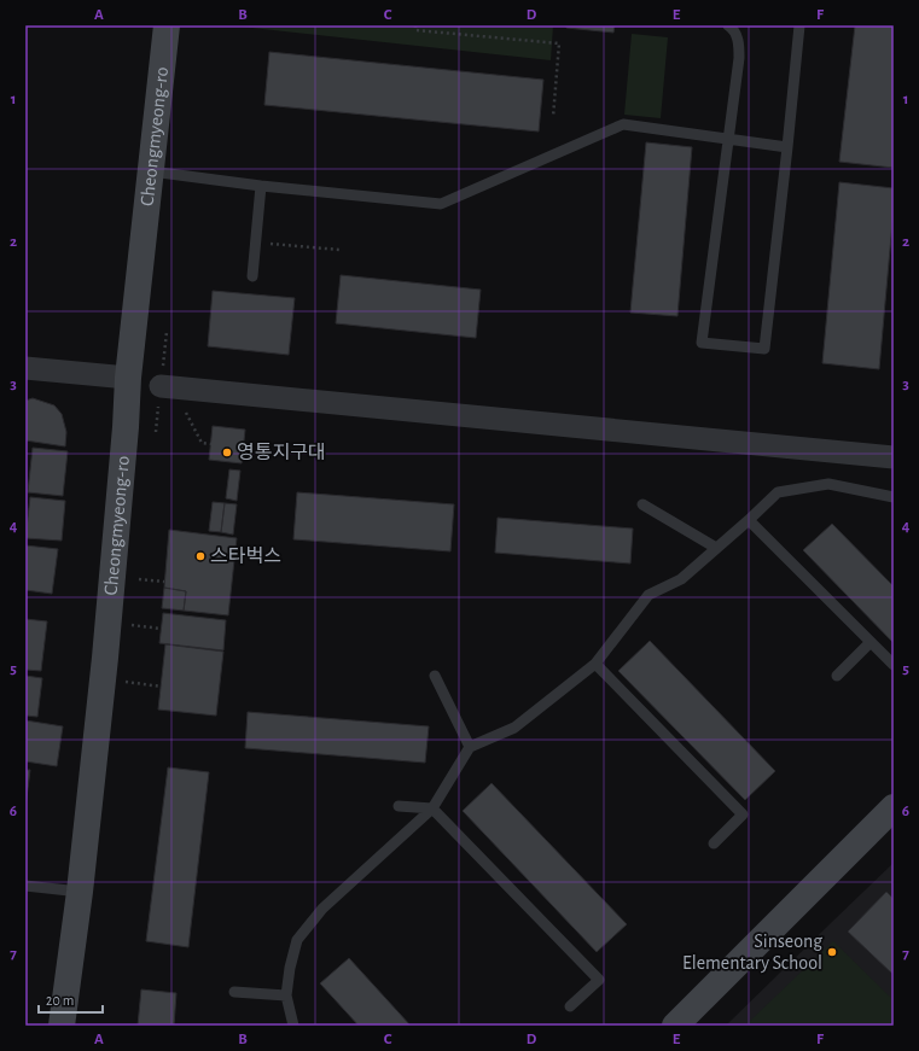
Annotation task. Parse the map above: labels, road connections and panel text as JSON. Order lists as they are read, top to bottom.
{
  "streets": {
    "street": ["Cheongmyeong-ro"]
  },
  "places": ["영통지구대", "스타벅스", "Sinseong Elementary School"],
  "scale_bar": "20 m",
  "grid": {
    "columns": [
      "A",
      "B",
      "C",
      "D",
      "E",
      "F"
    ],
    "rows": [
      "1",
      "2",
      "3",
      "4",
      "5",
      "6",
      "7"
    ]
  }
}
